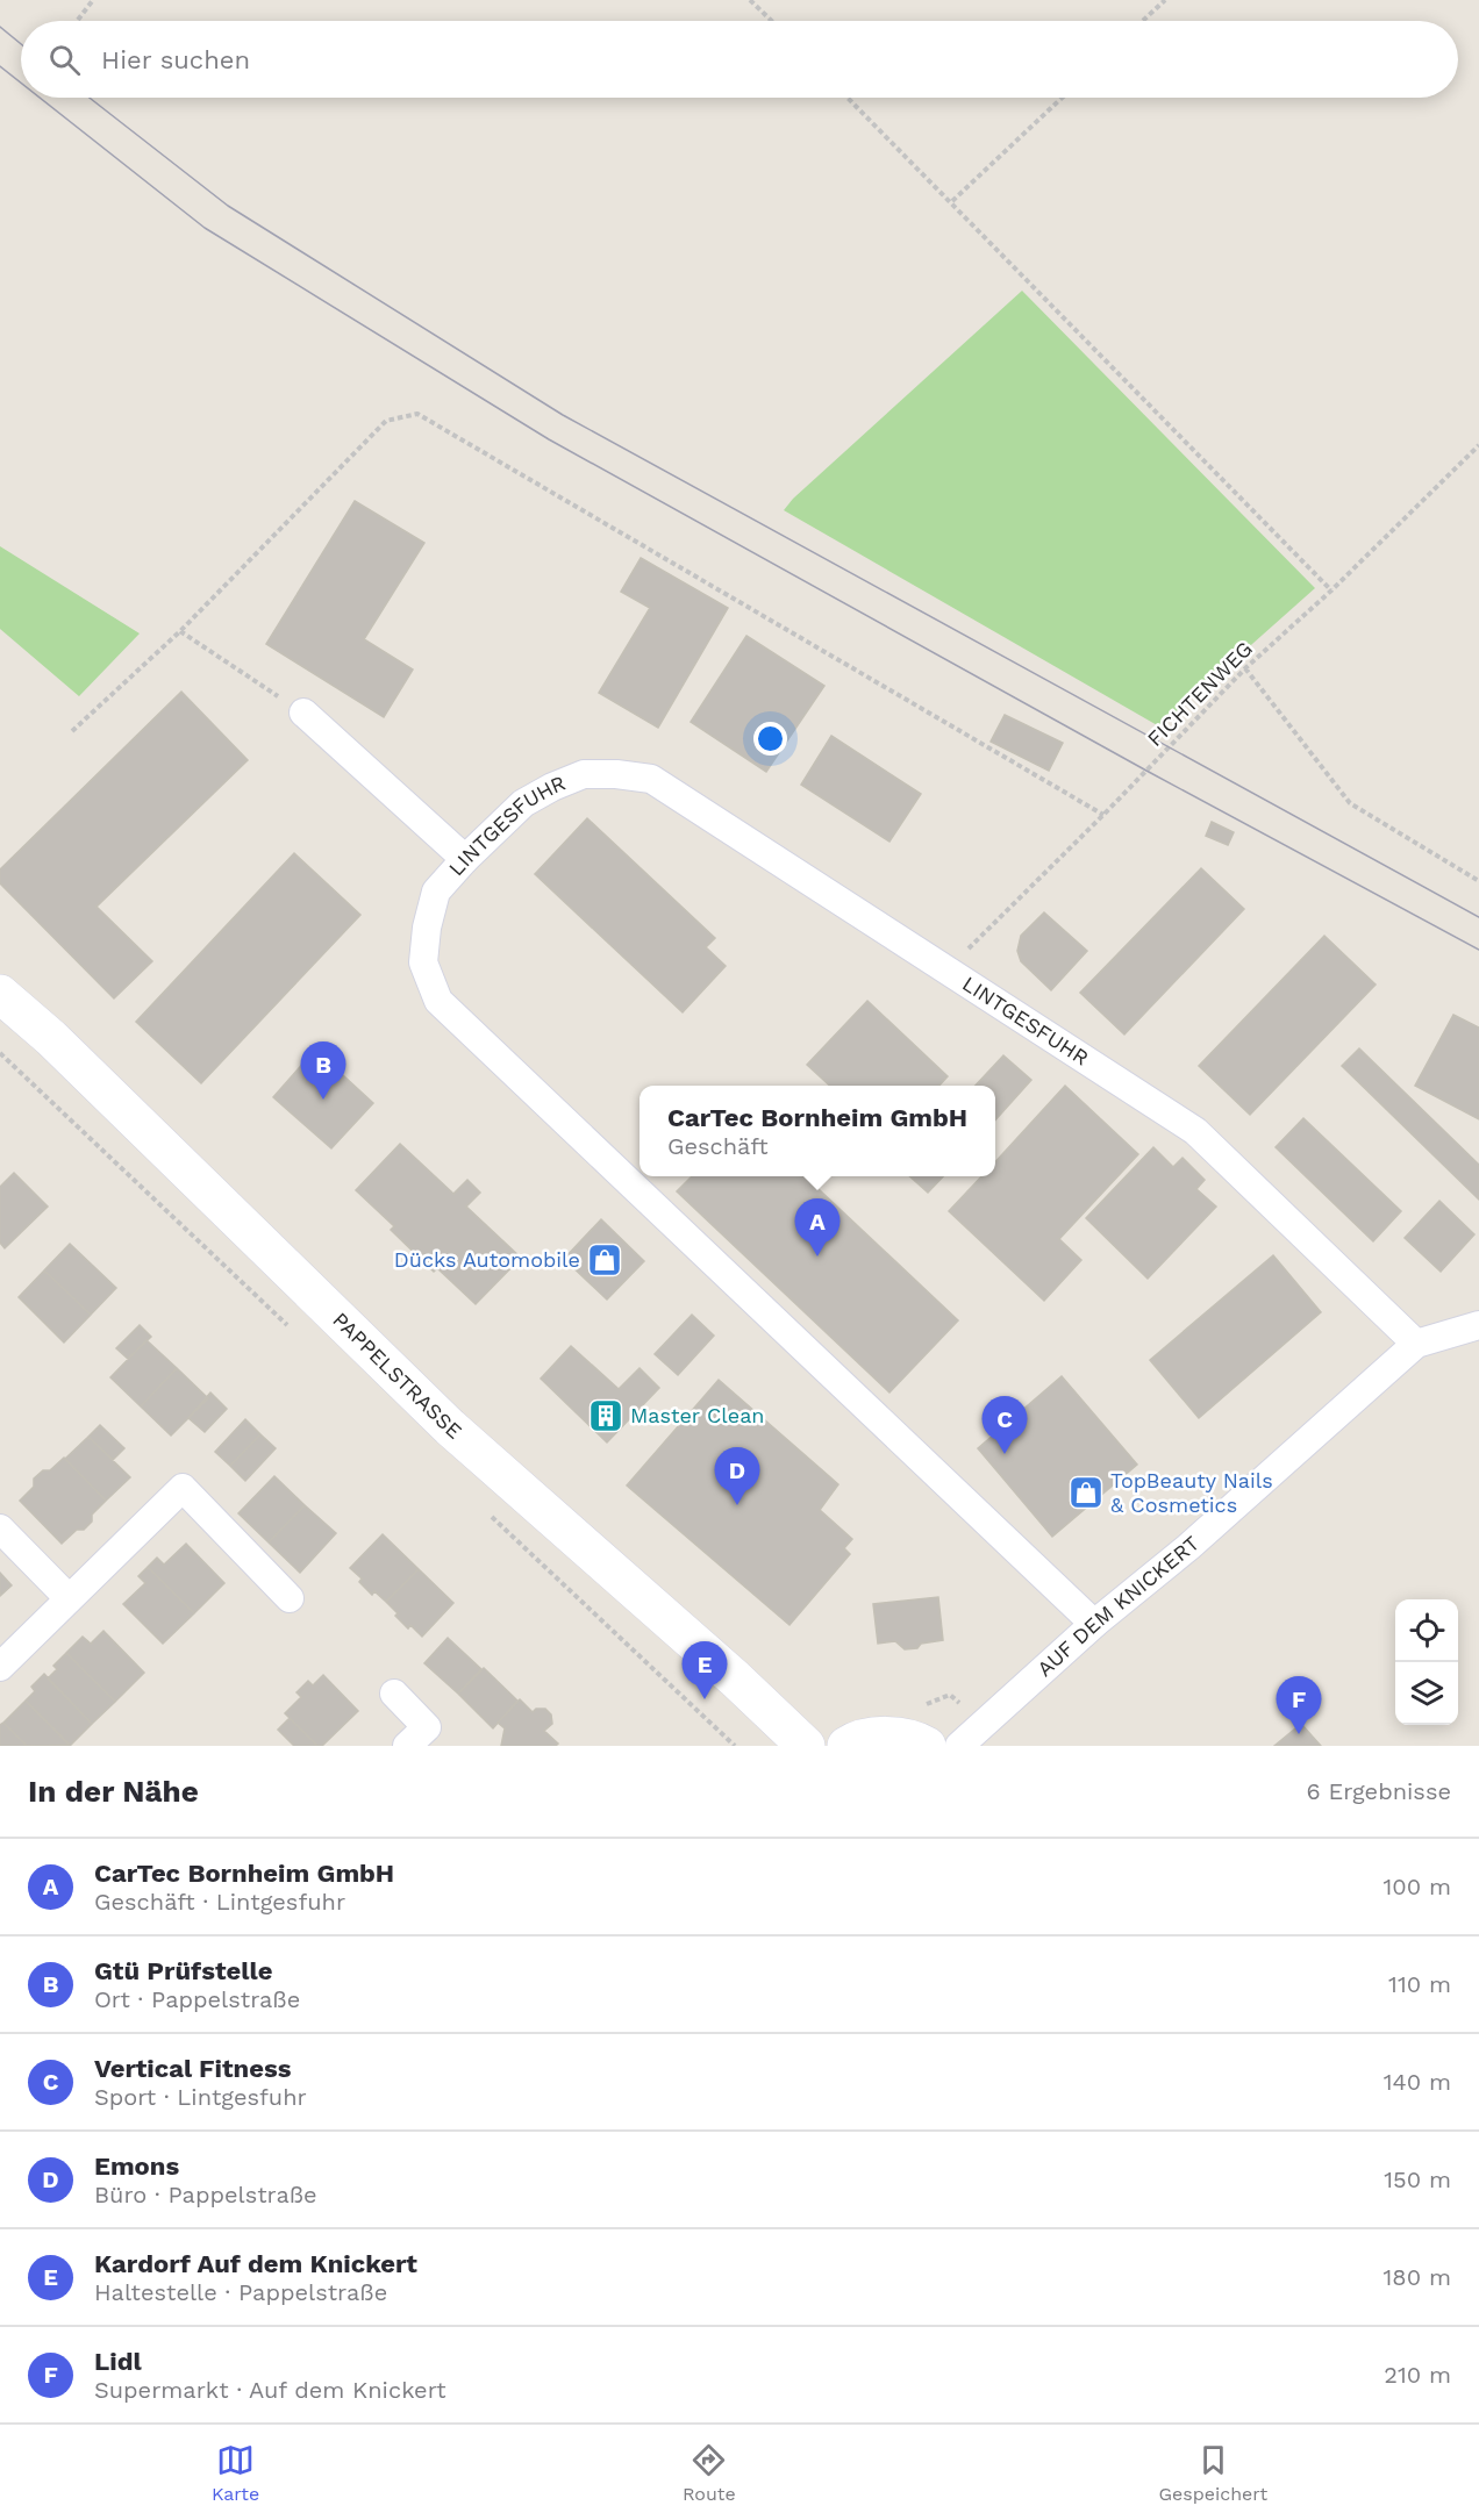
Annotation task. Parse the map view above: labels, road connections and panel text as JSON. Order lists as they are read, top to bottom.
{
  "streets": {
    "main road": ["PAPPELSTRASSE"],
    "street": ["LINTGESFUHR", "AUF DEM KNICKERT"],
    "path": ["FICHTENWEG"]
  },
  "crossings": [
    ["FICHTENWEG", "LINTGESFUHR"],
    ["LINTGESFUHR", "AUF DEM KNICKERT"]
  ],
  "places": {
    "shop": ["Dücks Automobile", "TopBeauty Nails & Cosmetics"],
    "building": ["Master Clean"]
  },
  "page": {
    "search": "Hier suchen",
    "pins": [
      "B",
      "A",
      "C",
      "D",
      "E",
      "F"
    ],
    "popup": ["CarTec Bornheim GmbH", "Geschäft"],
    "heading": ["In der Nähe", "6 Ergebnisse"],
    "list": [
      {
        "mark": "A",
        "name": "CarTec Bornheim GmbH",
        "note": "Geschäft · Lintgesfuhr",
        "value": "100 m"
      },
      {
        "mark": "B",
        "name": "Gtü Prüfstelle",
        "note": "Ort · Pappelstraße",
        "value": "110 m"
      },
      {
        "mark": "C",
        "name": "Vertical Fitness",
        "note": "Sport · Lintgesfuhr",
        "value": "140 m"
      },
      {
        "mark": "D",
        "name": "Emons",
        "note": "Büro · Pappelstraße",
        "value": "150 m"
      },
      {
        "mark": "E",
        "name": "Kardorf Auf dem Knickert",
        "note": "Haltestelle · Pappelstraße",
        "value": "180 m"
      },
      {
        "mark": "F",
        "name": "Lidl",
        "note": "Supermarkt · Auf dem Knickert",
        "value": "210 m"
      }
    ],
    "nav": ["Karte", "Route", "Gespeichert"]
  }
}
